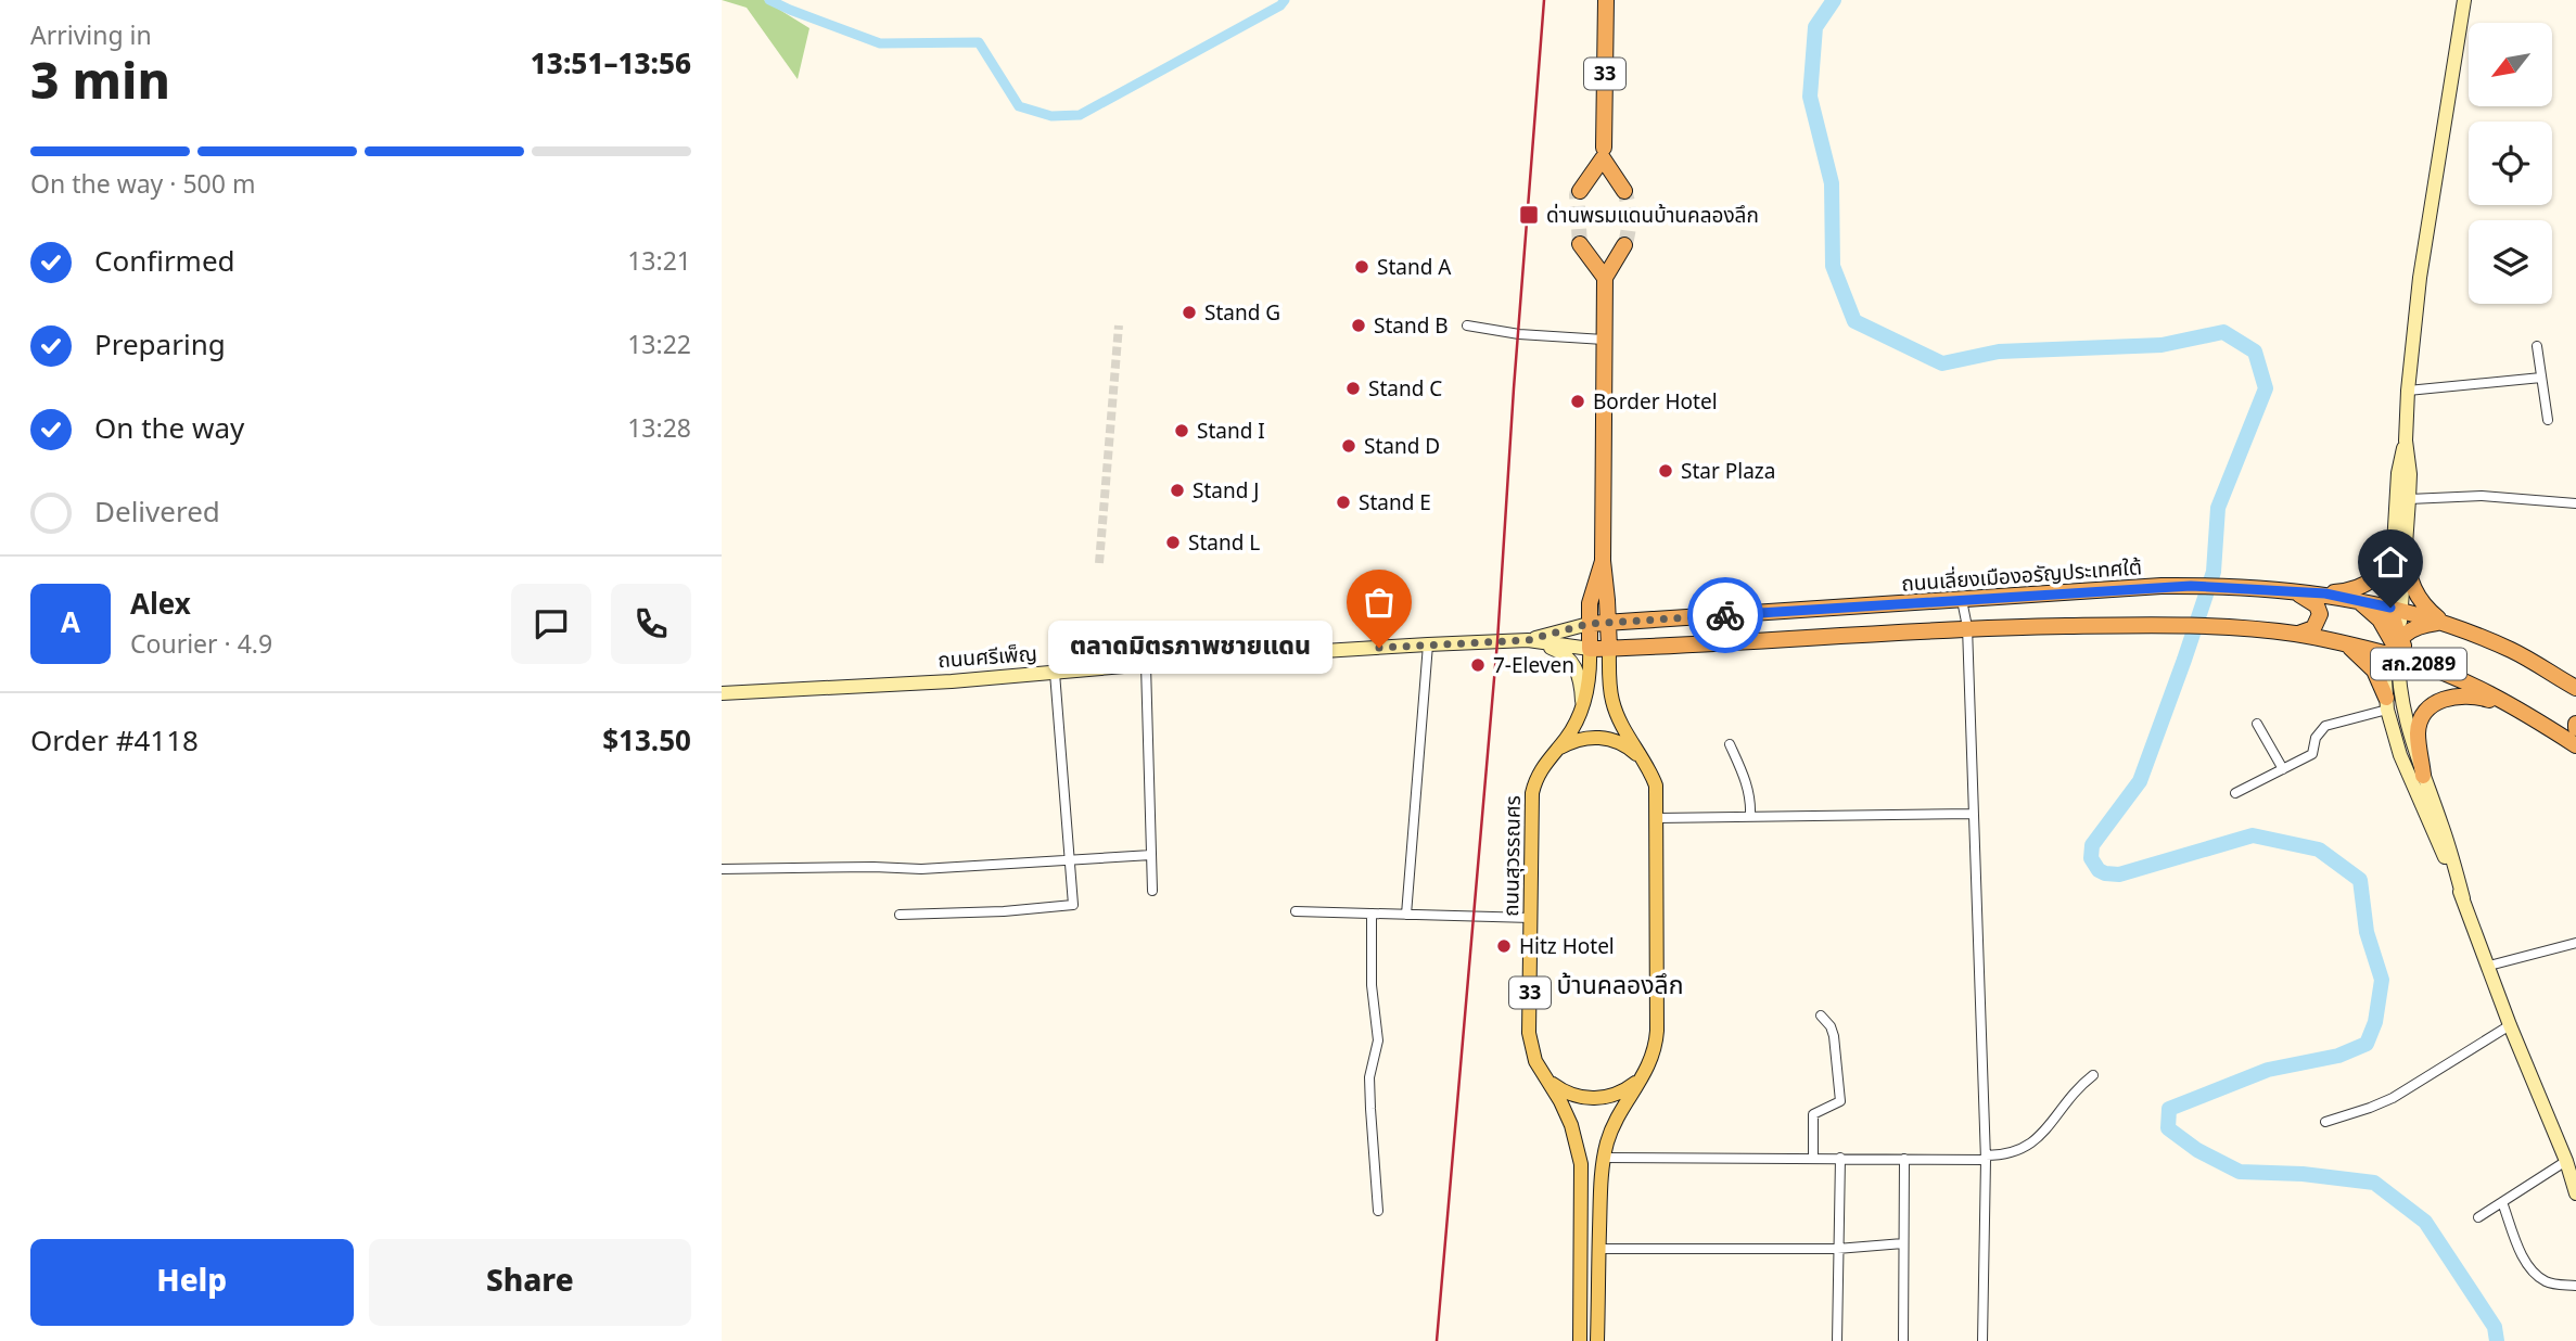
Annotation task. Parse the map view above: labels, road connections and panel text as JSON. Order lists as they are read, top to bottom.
{
  "streets": {
    "highway": [
      "33",
      "ถนนเลี่ยงเมืองอรัญประเทศใต้",
      "สก.2089",
      "ถนนสุวรรณศร"
    ],
    "main road": ["ถนนศรีเพ็ญ"]
  },
  "crossings": [
    ["ถนนเลี่ยงเมืองอรัญประเทศใต้", "ถนนศรีเพ็ญ"],
    ["ถนนเลี่ยงเมืองอรัญประเทศใต้", "ถนนสุวรรณศร"],
    ["ถนนศรีเพ็ญ", "ถนนสุวรรณศร"]
  ],
  "districts": ["บ้านคลองลึก"],
  "places": {
    "transit": ["ด่านพรมแดนบ้านคลองลึก"],
    "other": [
      "Stand A",
      "Stand G",
      "Stand B",
      "Stand C",
      "Border Hotel",
      "Stand I",
      "Stand D",
      "Star Plaza",
      "Stand J",
      "Stand E",
      "Stand L",
      "ตลาดมิตรภาพชายแดน",
      "7-Eleven",
      "Hitz Hotel"
    ]
  },
  "north": "bottom left",
  "page": {
    "heading": ["3 min", "Arriving in", "13:51–13:56"],
    "panel": [
      "Alex",
      "Courier · 4.9",
      "Order #4118",
      "$13.50"
    ],
    "bar": "On the way · 500 m",
    "list": [
      ["Confirmed", "13:21"],
      ["Preparing", "13:22"],
      ["On the way", "13:28"],
      "Delivered"
    ],
    "round": "A",
    "bubble": "ตลาดมิตรภาพชายแดน",
    "buttons": ["Help", "Share"]
  }
}
